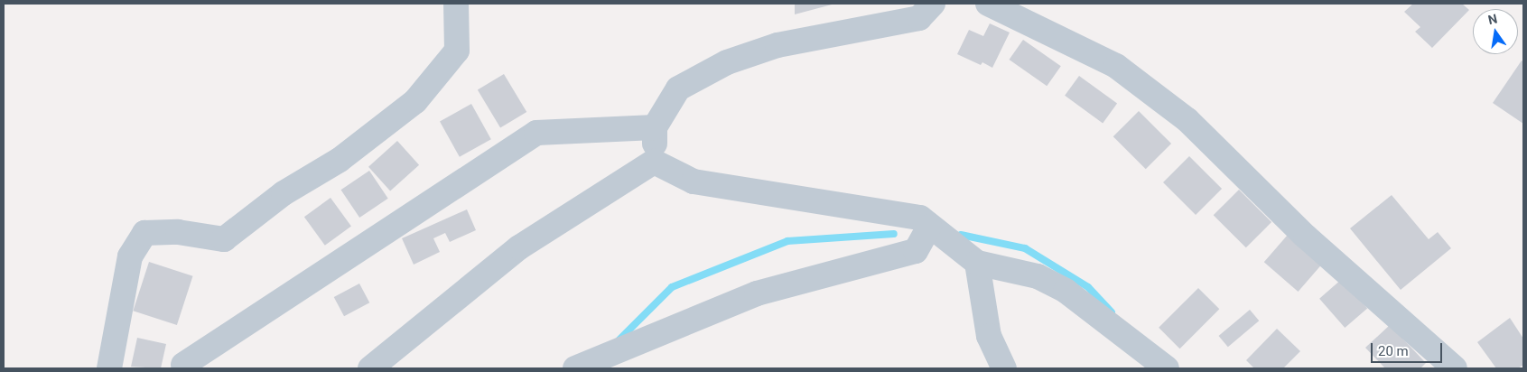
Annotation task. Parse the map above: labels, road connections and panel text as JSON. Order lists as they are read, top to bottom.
{
  "scale_bar": "20 m",
  "north": "top"
}
